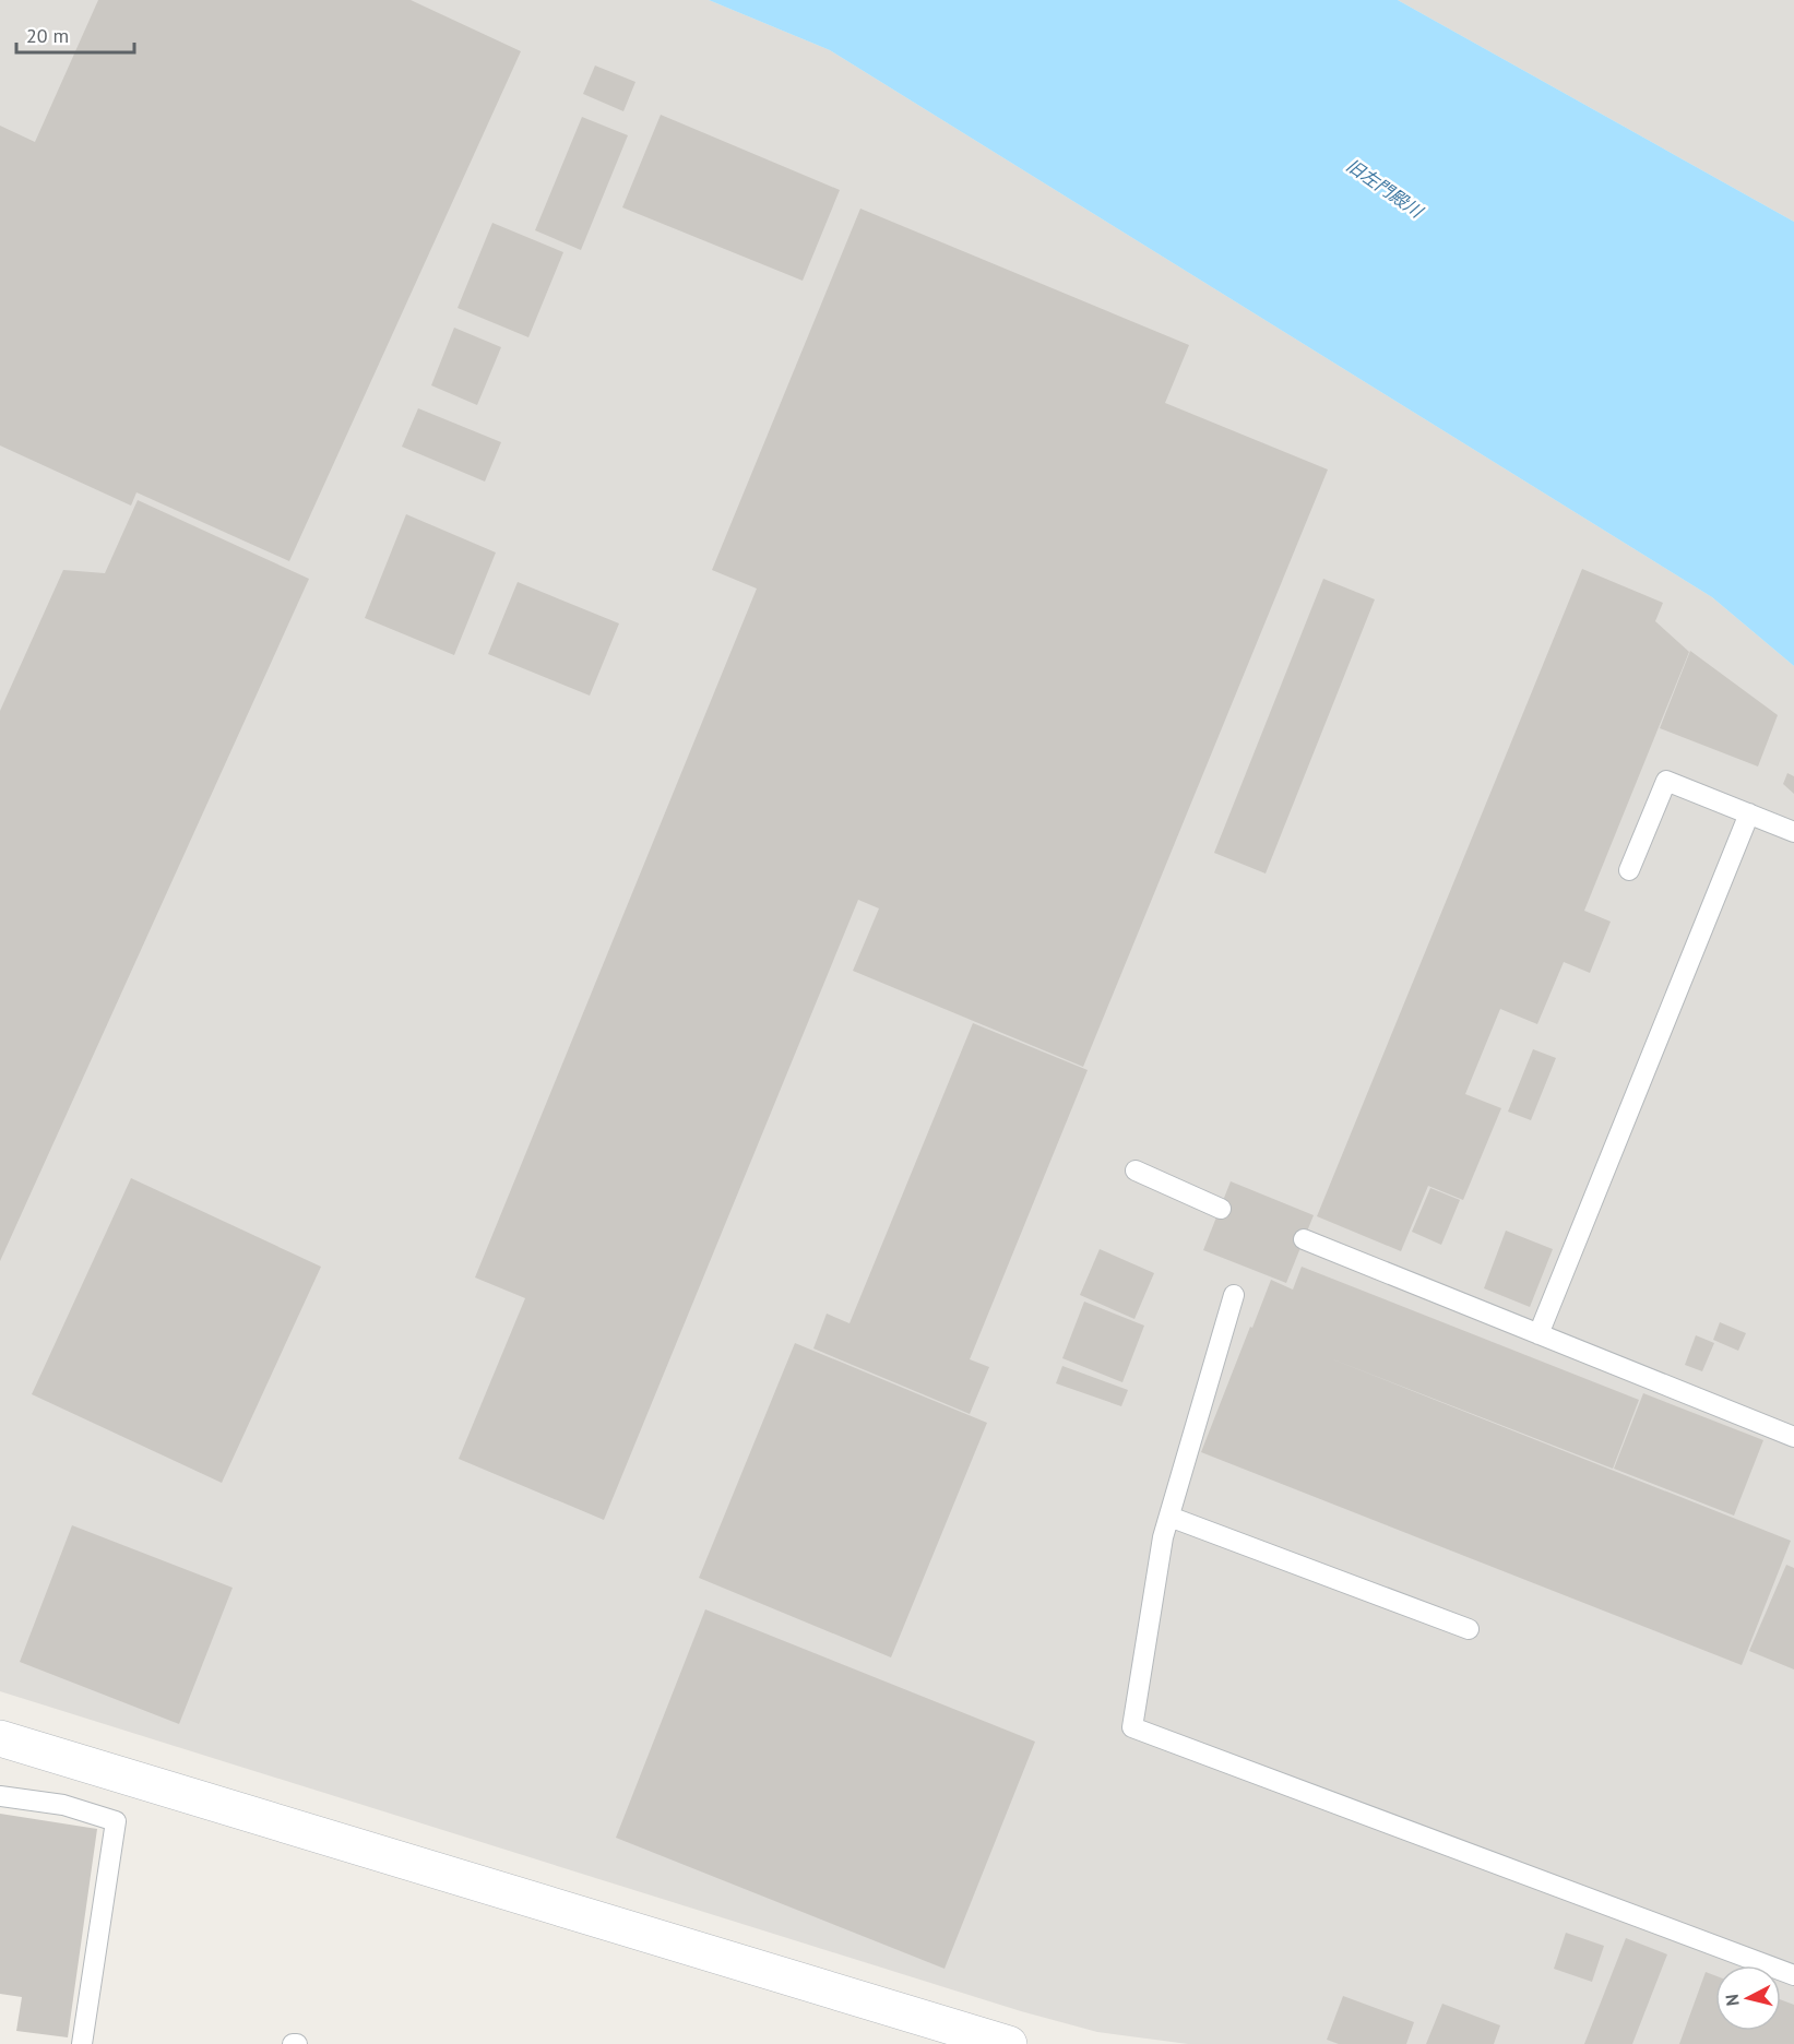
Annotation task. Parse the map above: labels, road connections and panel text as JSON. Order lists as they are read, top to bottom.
{
  "water": ["旧左門殿川"],
  "scale_bar": "20 m",
  "north": "left"
}
